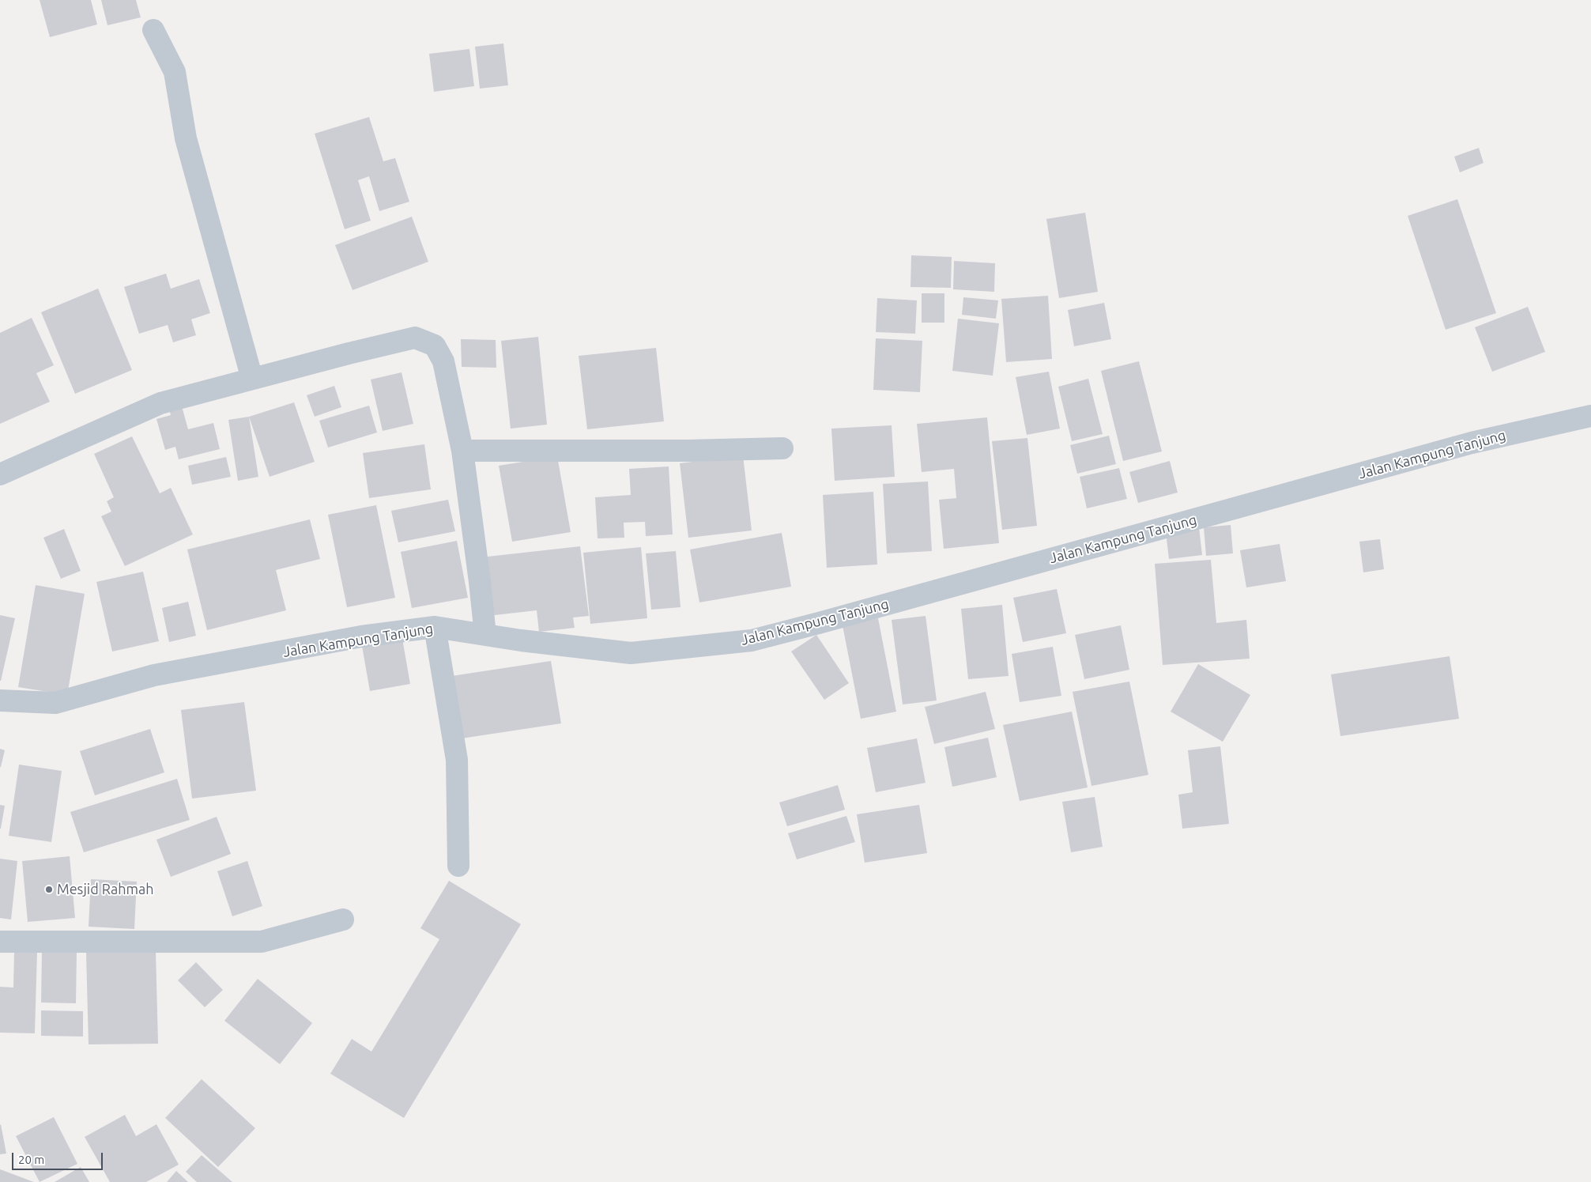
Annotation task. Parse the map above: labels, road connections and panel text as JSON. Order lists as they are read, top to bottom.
{
  "streets": {
    "street": ["Jalan Kampung Tanjung"]
  },
  "places": ["Mesjid Rahmah"],
  "scale_bar": "20 m"
}
